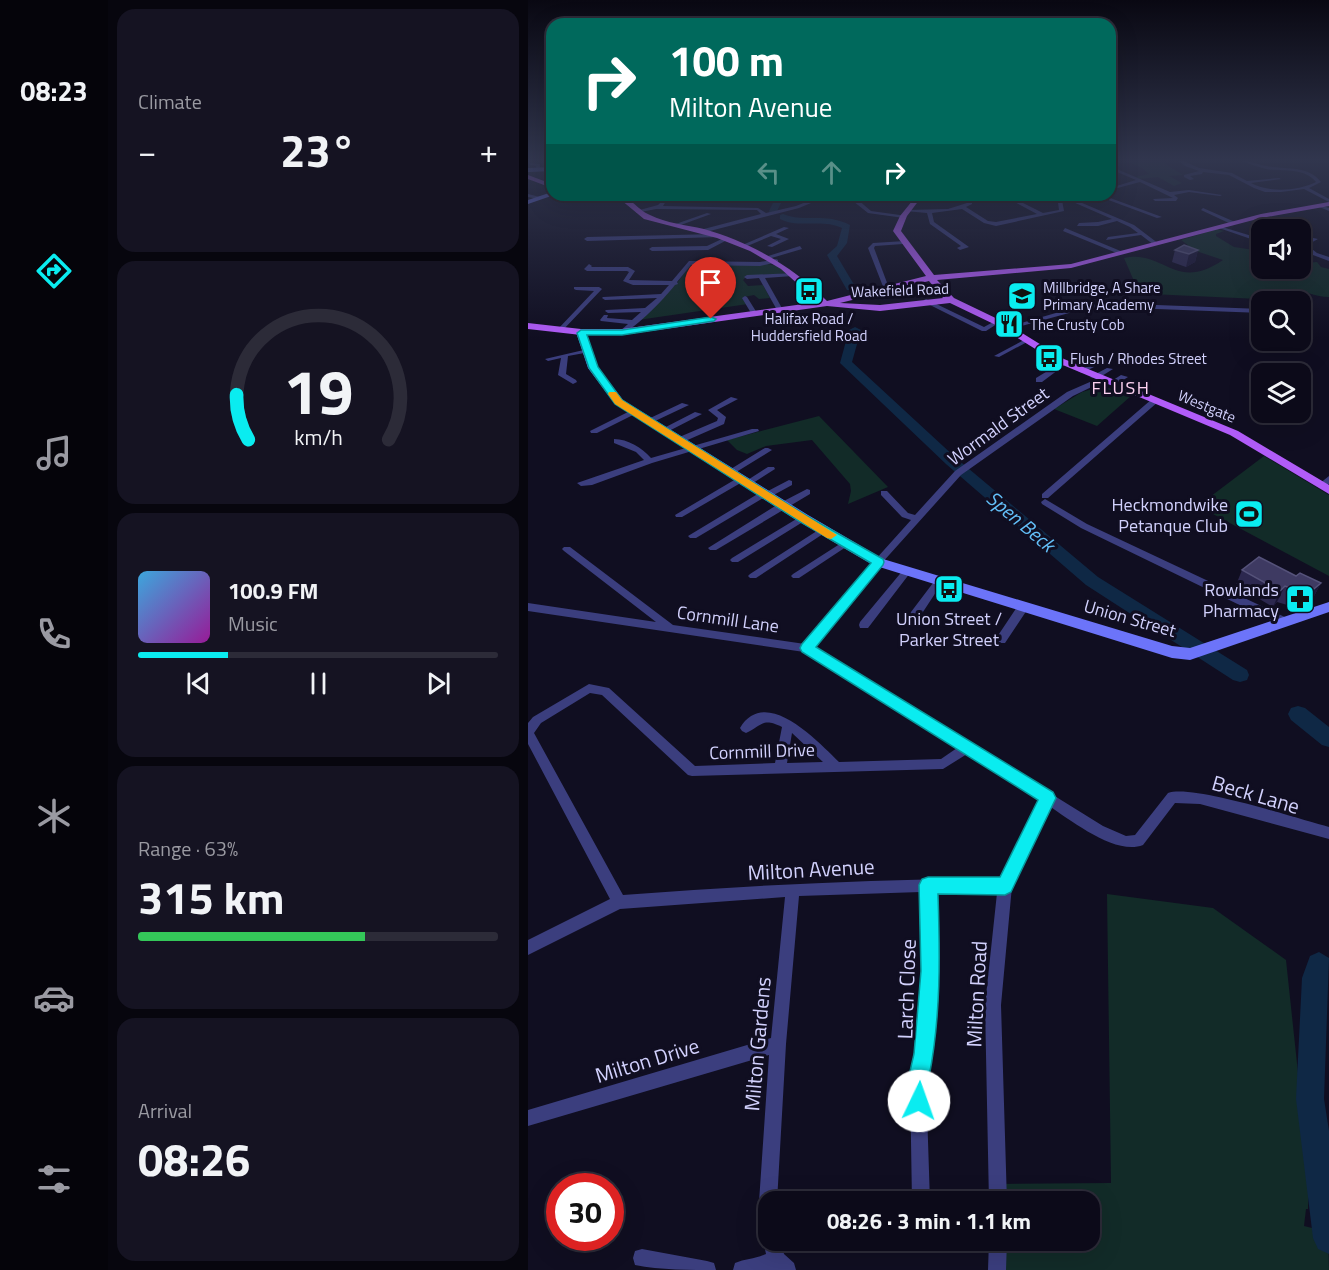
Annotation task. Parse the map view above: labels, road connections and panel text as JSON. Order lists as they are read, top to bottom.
{
  "streets": {
    "main road": ["Wakefield Road", "Westgate"],
    "street": [
      "Wormald Street",
      "Union Street",
      "Cornmill Lane",
      "Cornmill Drive",
      "Beck Lane",
      "Milton Avenue",
      "Larch Close",
      "Milton Road",
      "Milton Gardens",
      "Milton Drive"
    ]
  },
  "crossings": [
    ["Wakefield Road", "Westgate"],
    ["Wakefield Road", "Wormald Street"],
    ["Wormald Street", "Union Street"],
    ["Wormald Street", "Cornmill Lane"],
    ["Cornmill Lane", "Cornmill Drive"],
    ["Cornmill Lane", "Beck Lane"],
    ["Cornmill Lane", "Milton Road"],
    ["Cornmill Drive", "Milton Avenue"],
    ["Milton Avenue", "Larch Close"],
    ["Milton Avenue", "Milton Road"],
    ["Milton Avenue", "Milton Gardens"],
    ["Milton Gardens", "Milton Drive"]
  ],
  "districts": ["FLUSH"],
  "water": ["Spen Beck"],
  "places": {
    "bus stop": ["Halifax Road / Huddersfield Road", "Flush / Rhodes Street", "Union Street / Parker Street"],
    "school or university": ["Millbridge, A Share Primary Academy"],
    "restaurant": ["The Crusty Cob"],
    "sports": ["Heckmondwike Petanque Club"],
    "pharmacy": ["Rowlands Pharmacy"]
  },
  "page": {
    "tabs": "08:23",
    "tile": [
      "Climate",
      ["Range · 63%", "315 km"],
      ["Arrival", "08:26"]
    ],
    "turn": ["100 m", "Milton Avenue"],
    "heat": ["−", "23°", "+"],
    "song": ["100.9 FM", "Music"],
    "limit": "30",
    "trip": "08:26 · 3 min · 1.1 km",
    "gauge": ["19", "km/h"]
  }
}
